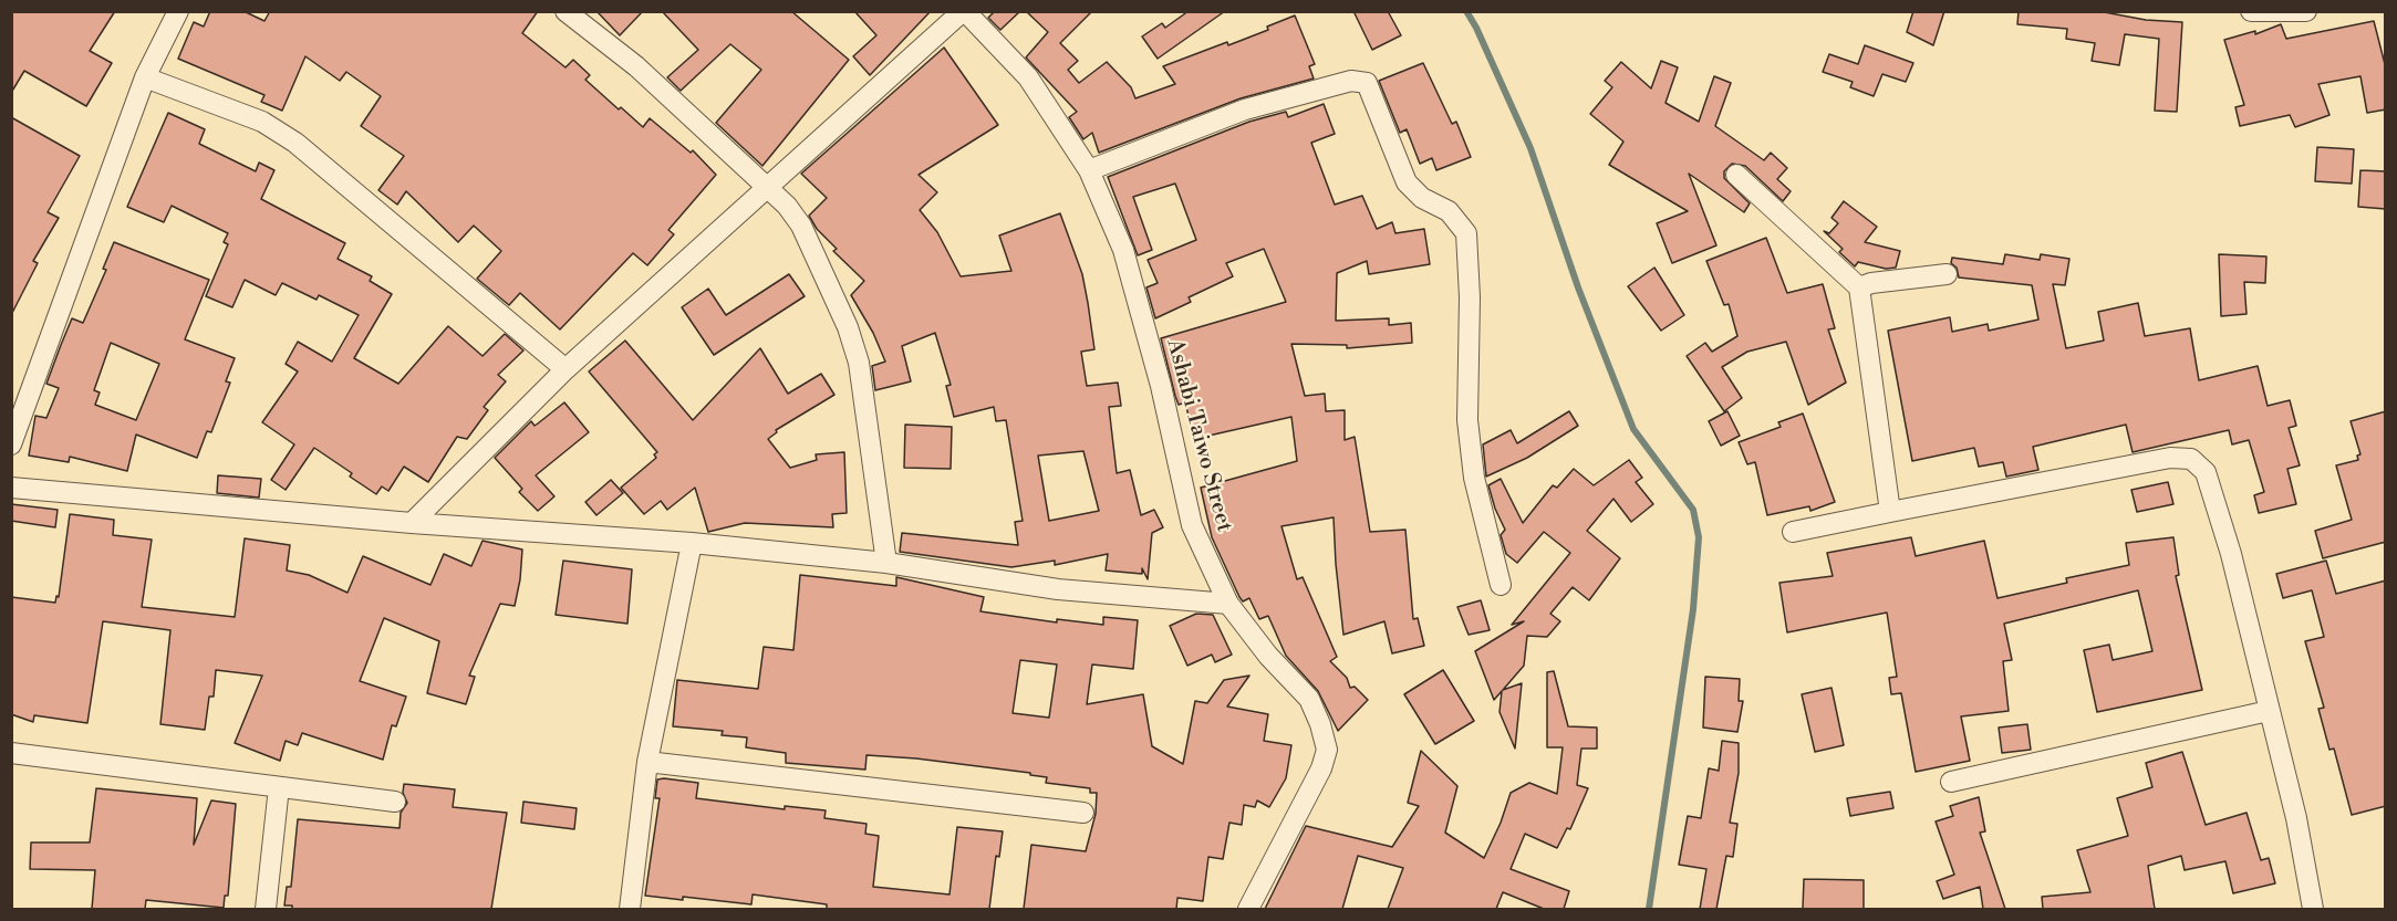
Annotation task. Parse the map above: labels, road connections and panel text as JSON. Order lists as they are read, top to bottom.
{
  "streets": {
    "street": ["Ashabi Taiwo Street"]
  }
}
